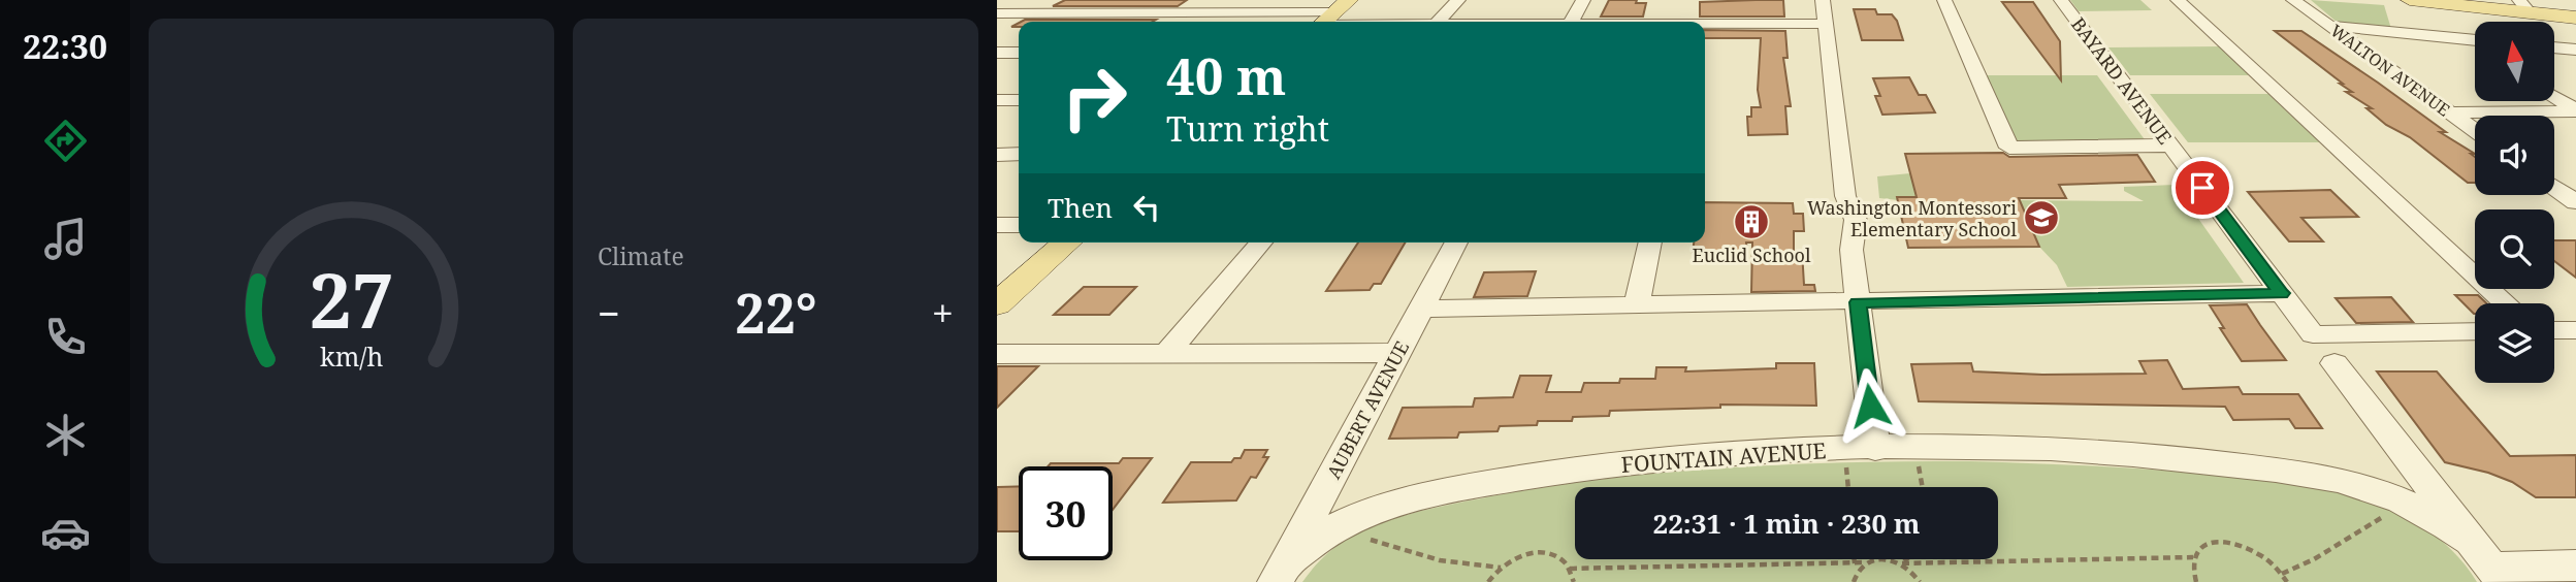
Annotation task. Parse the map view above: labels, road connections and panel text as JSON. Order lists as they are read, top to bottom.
{
  "streets": {
    "street": [
      "WALTON AVENUE",
      "BAYARD AVENUE",
      "AUBERT AVENUE",
      "FOUNTAIN AVENUE"
    ]
  },
  "crossings": [
    ["AUBERT AVENUE", "FOUNTAIN AVENUE"]
  ],
  "places": {
    "school or university": ["Washington Montessori Elementary School"],
    "building": ["Euclid School"]
  },
  "north": "top",
  "page": {
    "tabs": "22:30",
    "tile": "Climate",
    "turn": ["40 m", "Turn right"],
    "then": "Then",
    "heat": ["−", "22°", "+"],
    "limit": "30",
    "trip": "22:31 · 1 min · 230 m",
    "gauge": ["27", "km/h"]
  }
}
